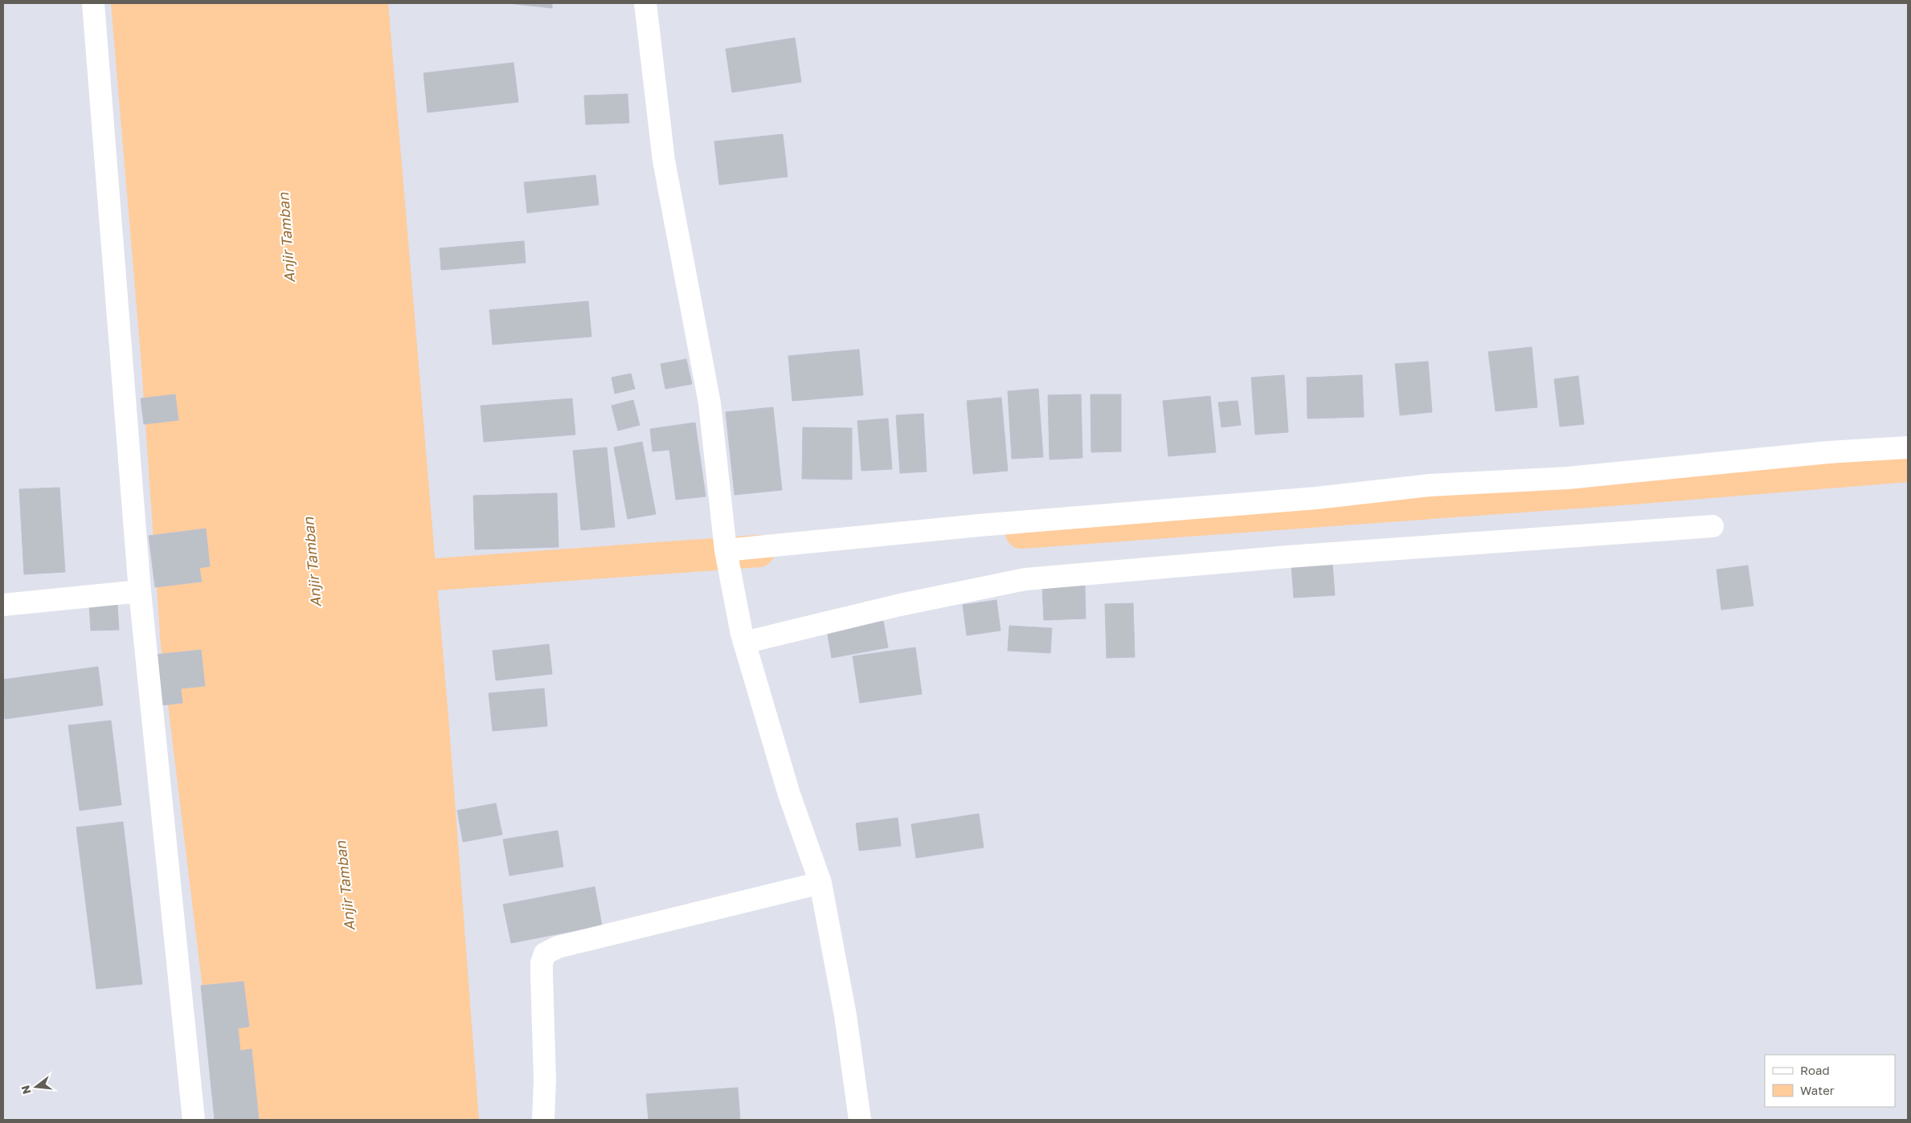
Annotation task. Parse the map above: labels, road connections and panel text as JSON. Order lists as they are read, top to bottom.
{
  "water": ["Anjir Tamban"],
  "legend": ["Road", "Water"],
  "north": "left"
}
